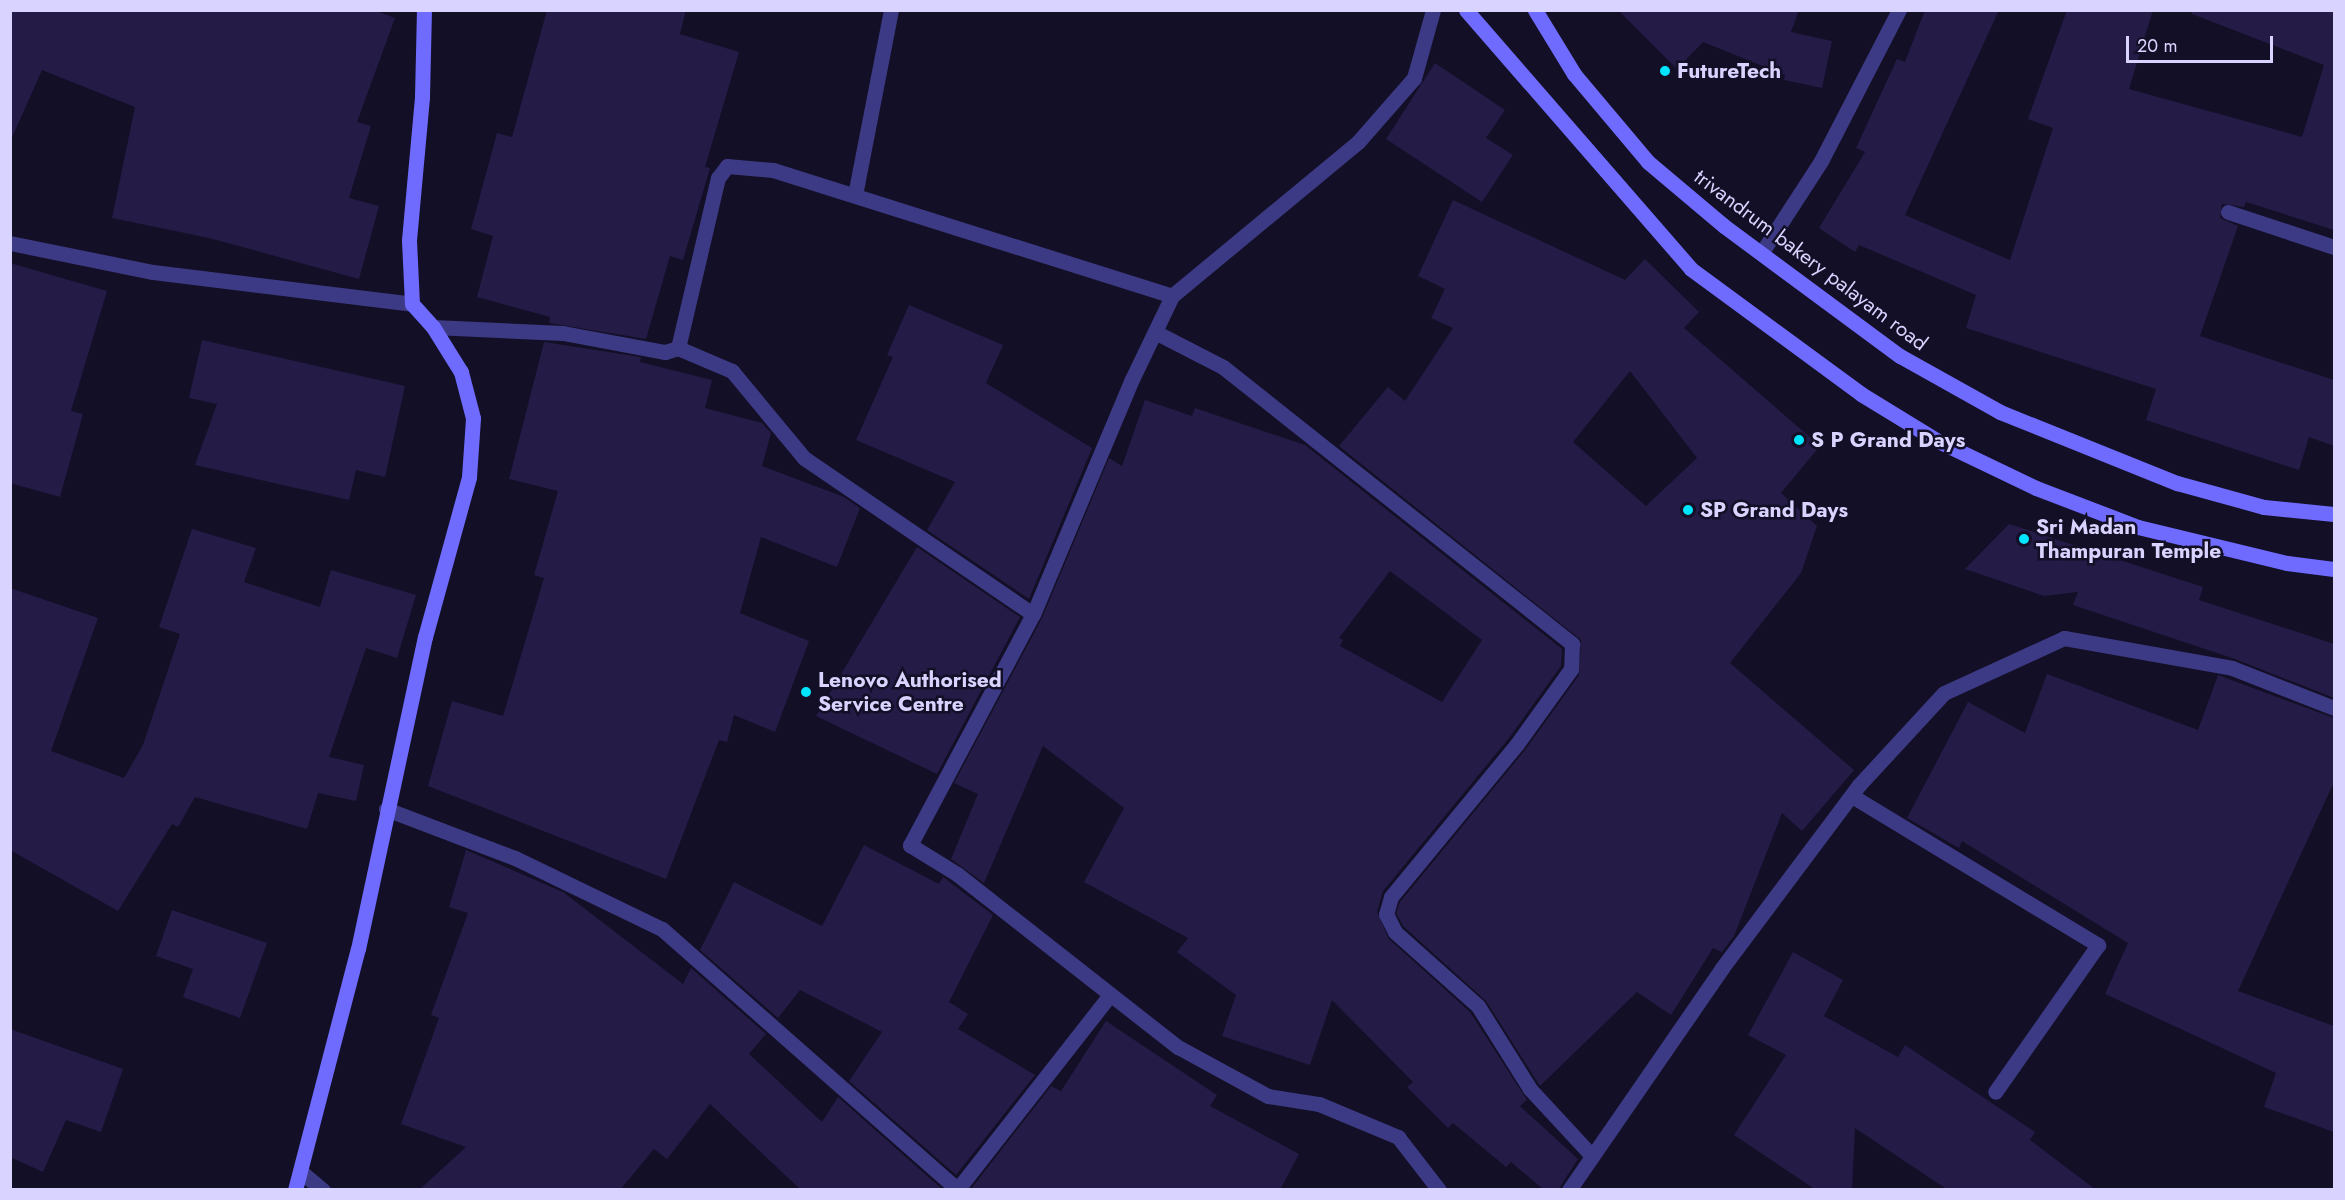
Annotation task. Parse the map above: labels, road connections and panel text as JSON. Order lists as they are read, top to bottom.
{
  "streets": {
    "main road": ["trivandrum bakery palayam road"]
  },
  "places": [
    "FutureTech",
    "S P Grand Days",
    "SP Grand Days",
    "Sri Madan Thampuran Temple",
    "Lenovo Authorised Service Centre"
  ],
  "scale_bar": "20 m"
}
